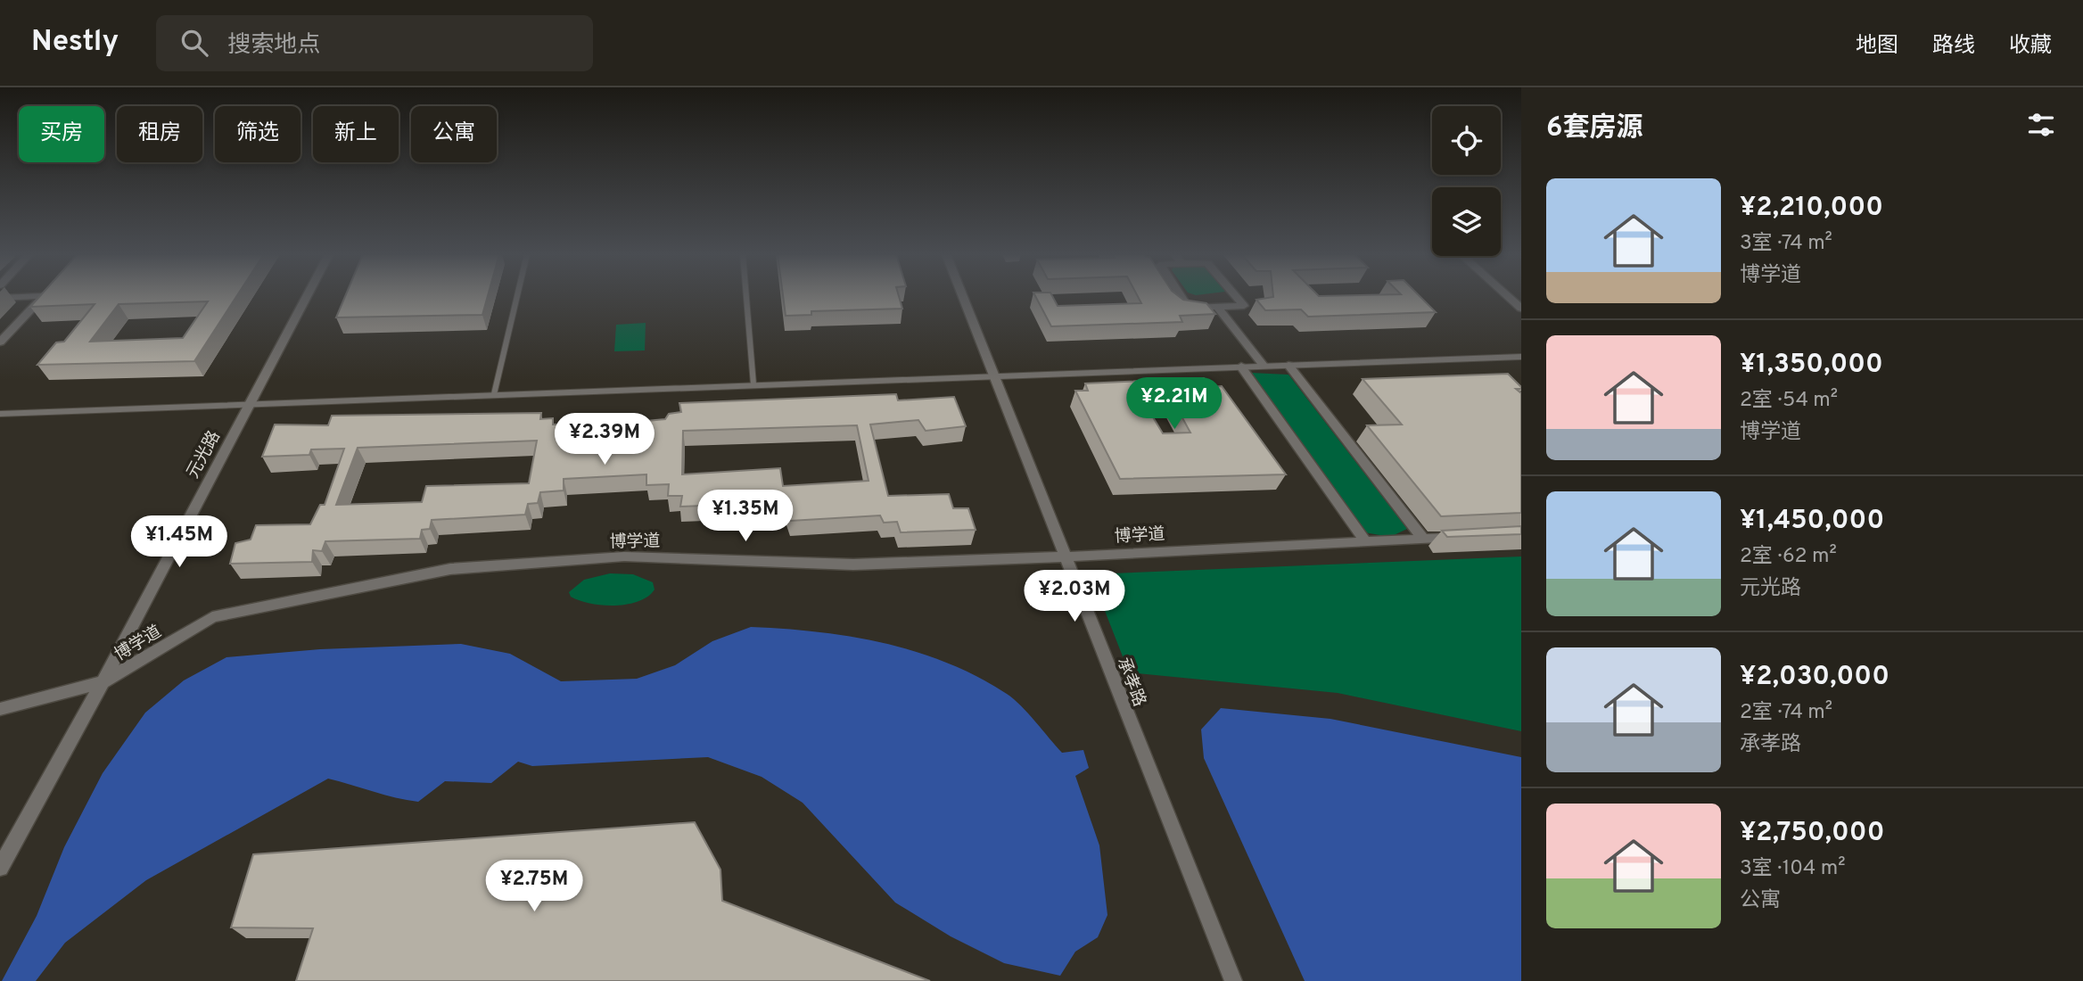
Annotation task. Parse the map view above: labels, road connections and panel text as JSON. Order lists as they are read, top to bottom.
{
  "streets": {
    "street": ["元光路", "博学道", "承孝路"]
  },
  "crossings": [
    ["元光路", "博学道"],
    ["博学道", "承孝路"]
  ],
  "page": {
    "header": "Nestly",
    "search": "搜索地点",
    "nav": ["地图", "路线", "收藏"],
    "heading": "6套房源",
    "chip": [
      "买房",
      "租房",
      "筛选",
      "新上",
      "公寓"
    ],
    "list": [
      {
        "name": "¥2,210,000",
        "note": "3室 · 74 m² · 博学道"
      },
      {
        "name": "¥1,350,000",
        "note": "2室 · 54 m² · 博学道"
      },
      {
        "name": "¥1,450,000",
        "note": "2室 · 62 m² · 元光路"
      },
      {
        "name": "¥2,030,000",
        "note": "2室 · 74 m² · 承孝路"
      },
      {
        "name": "¥2,750,000",
        "note": "3室 · 104 m² · 公寓"
      }
    ],
    "price": [
      "¥2.21M",
      "¥2.39M",
      "¥1.35M",
      "¥1.45M",
      "¥2.03M",
      "¥2.75M"
    ]
  }
}
